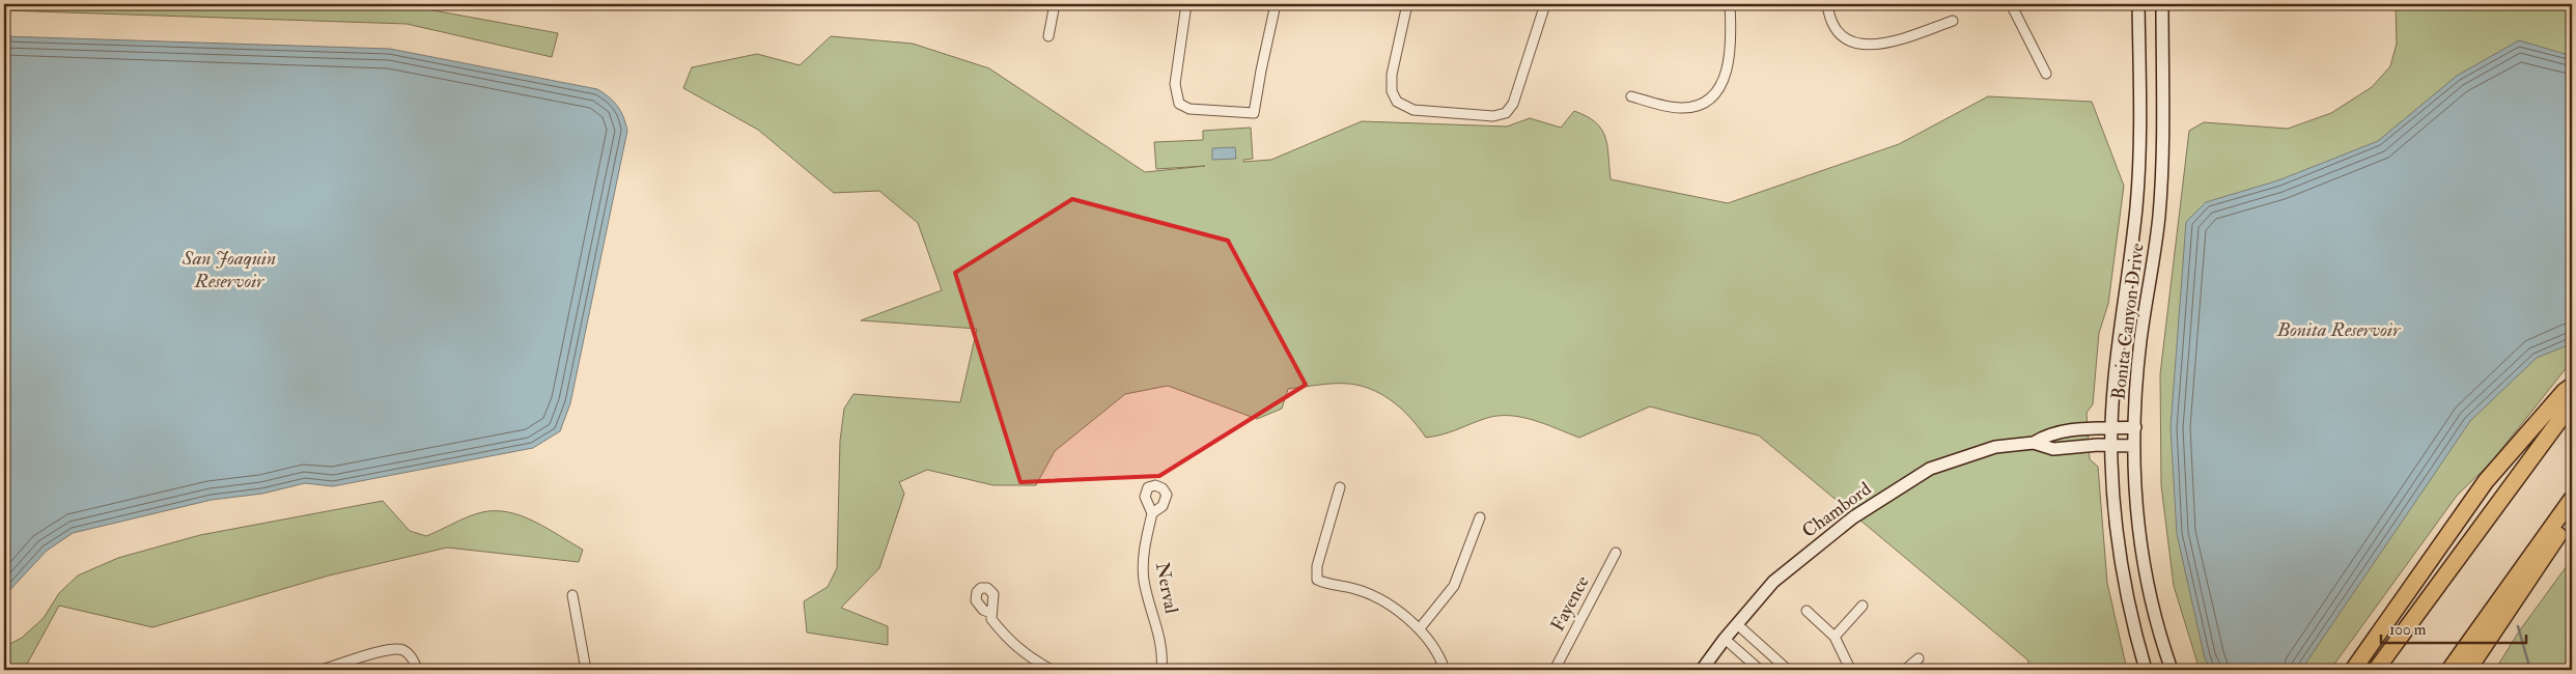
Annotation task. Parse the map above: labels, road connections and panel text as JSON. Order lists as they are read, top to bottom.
{
  "streets": {
    "main road": ["Bonita Canyon Drive", "Chambord"],
    "street": ["Nerval", "Fayence"]
  },
  "crossings": [
    ["Bonita Canyon Drive", "Chambord"]
  ],
  "water": ["San Joaquin Reservoir", "Bonita Reservoir"],
  "scale_bar": "100 m"
}
